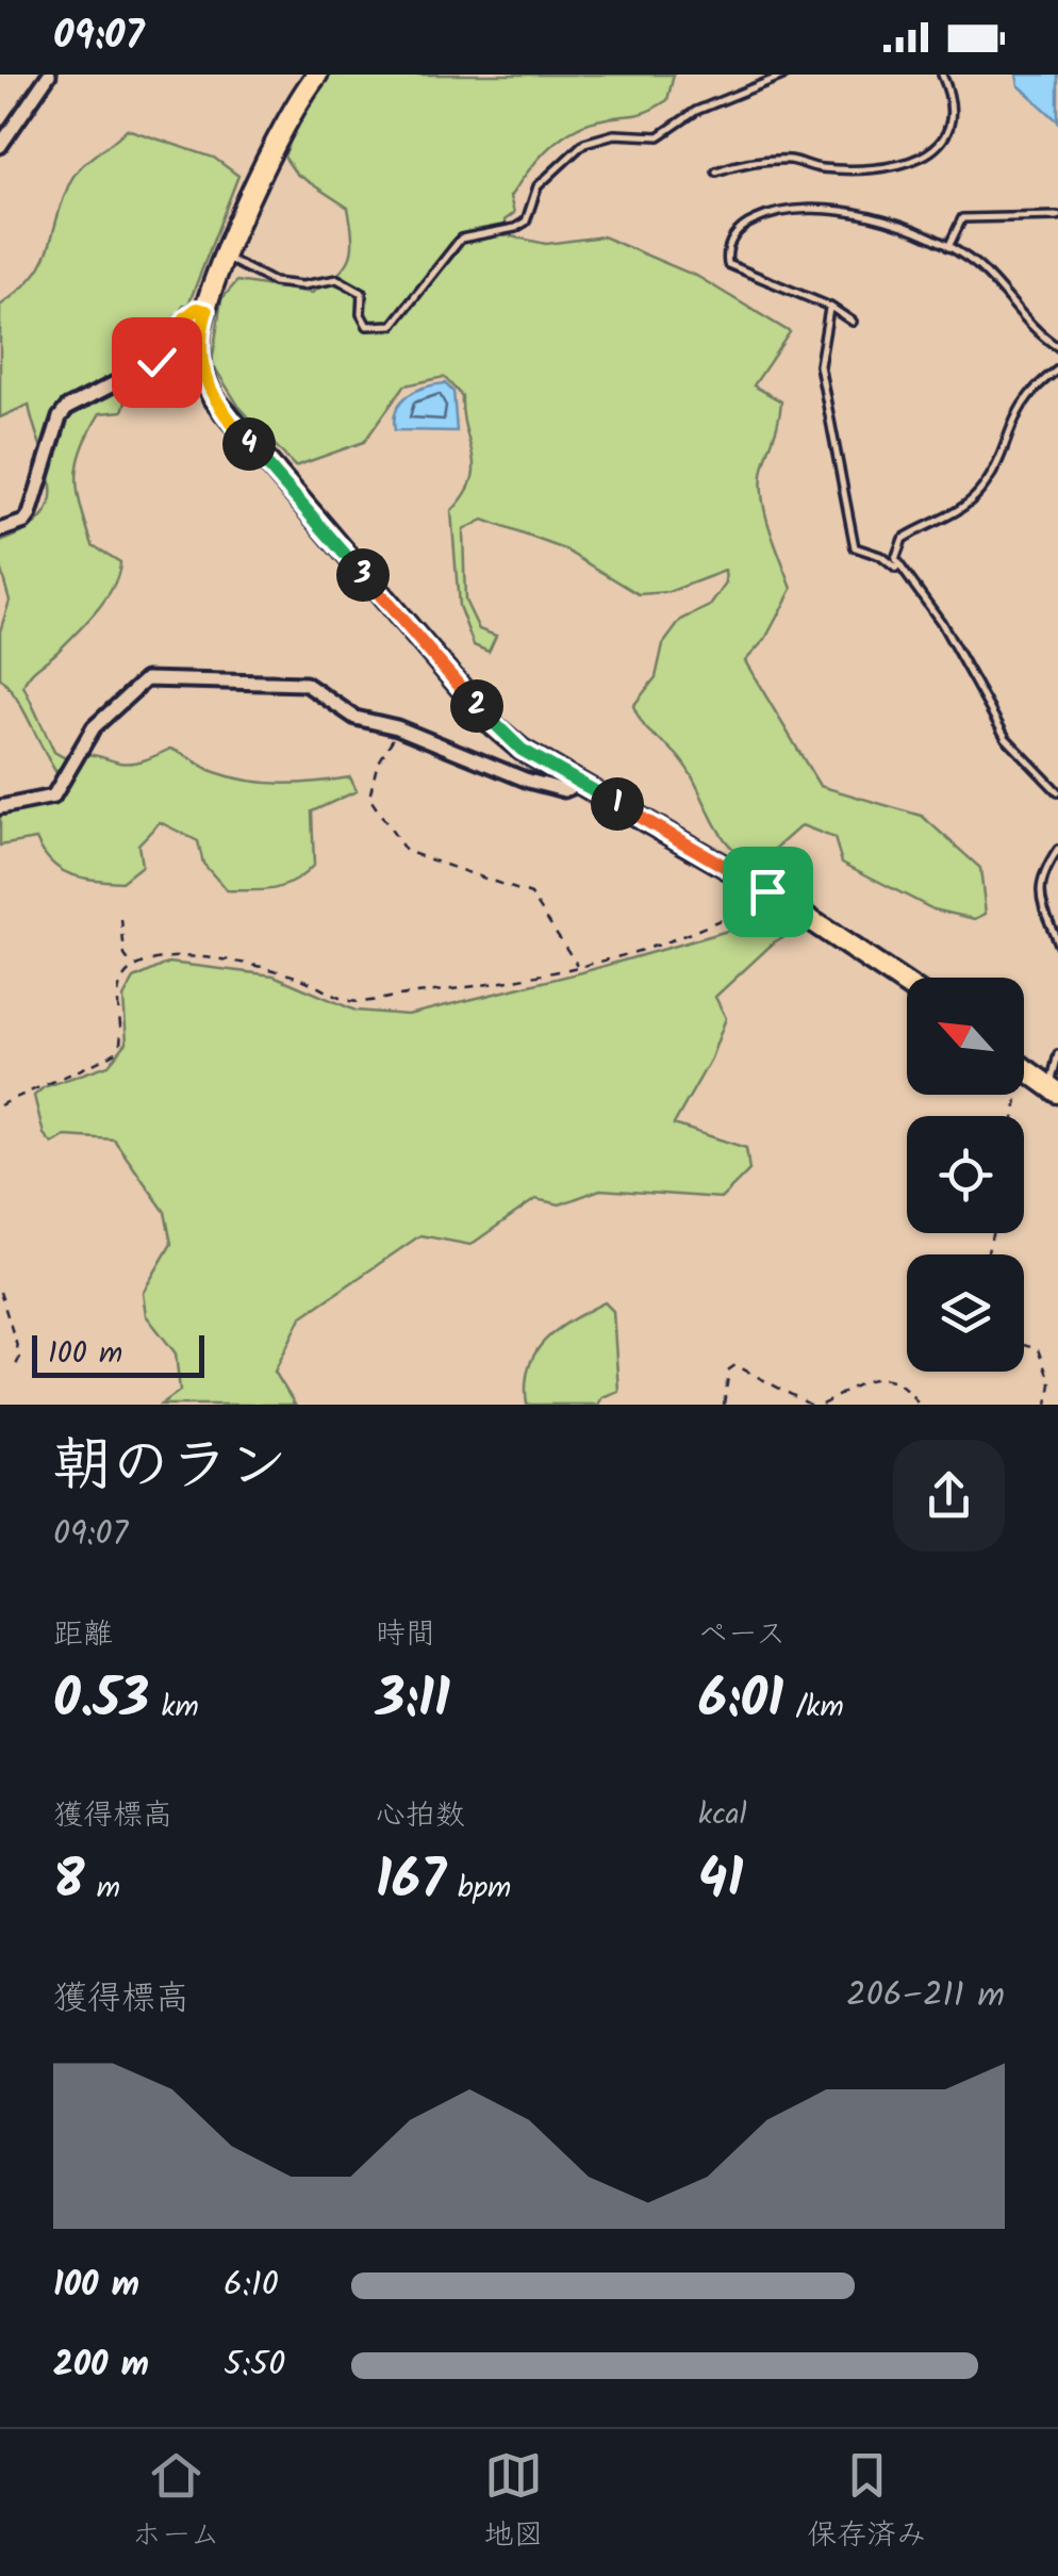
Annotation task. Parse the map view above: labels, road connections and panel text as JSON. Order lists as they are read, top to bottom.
{
  "scale_bar": "100 m",
  "north": "top left",
  "page": {
    "status": "09:07",
    "pins": [
      "4",
      "3",
      "2",
      "1"
    ],
    "scale": "100 m",
    "heading": ["朝のラン", "09:07"],
    "stats": [
      ["距離", "0.53 km"],
      ["時間", "3:11"],
      ["ペース", "6:01 /km"],
      ["獲得標高", "8 m"],
      ["心拍数", "167 bpm"],
      ["kcal", "41"]
    ],
    "chart": ["獲得標高", "206–211 m"],
    "list": [
      {
        "name": "100 m",
        "note": "6:10"
      },
      {
        "name": "200 m",
        "note": "5:50"
      }
    ],
    "tabs": ["ホーム", "地図", "保存済み"]
  }
}
